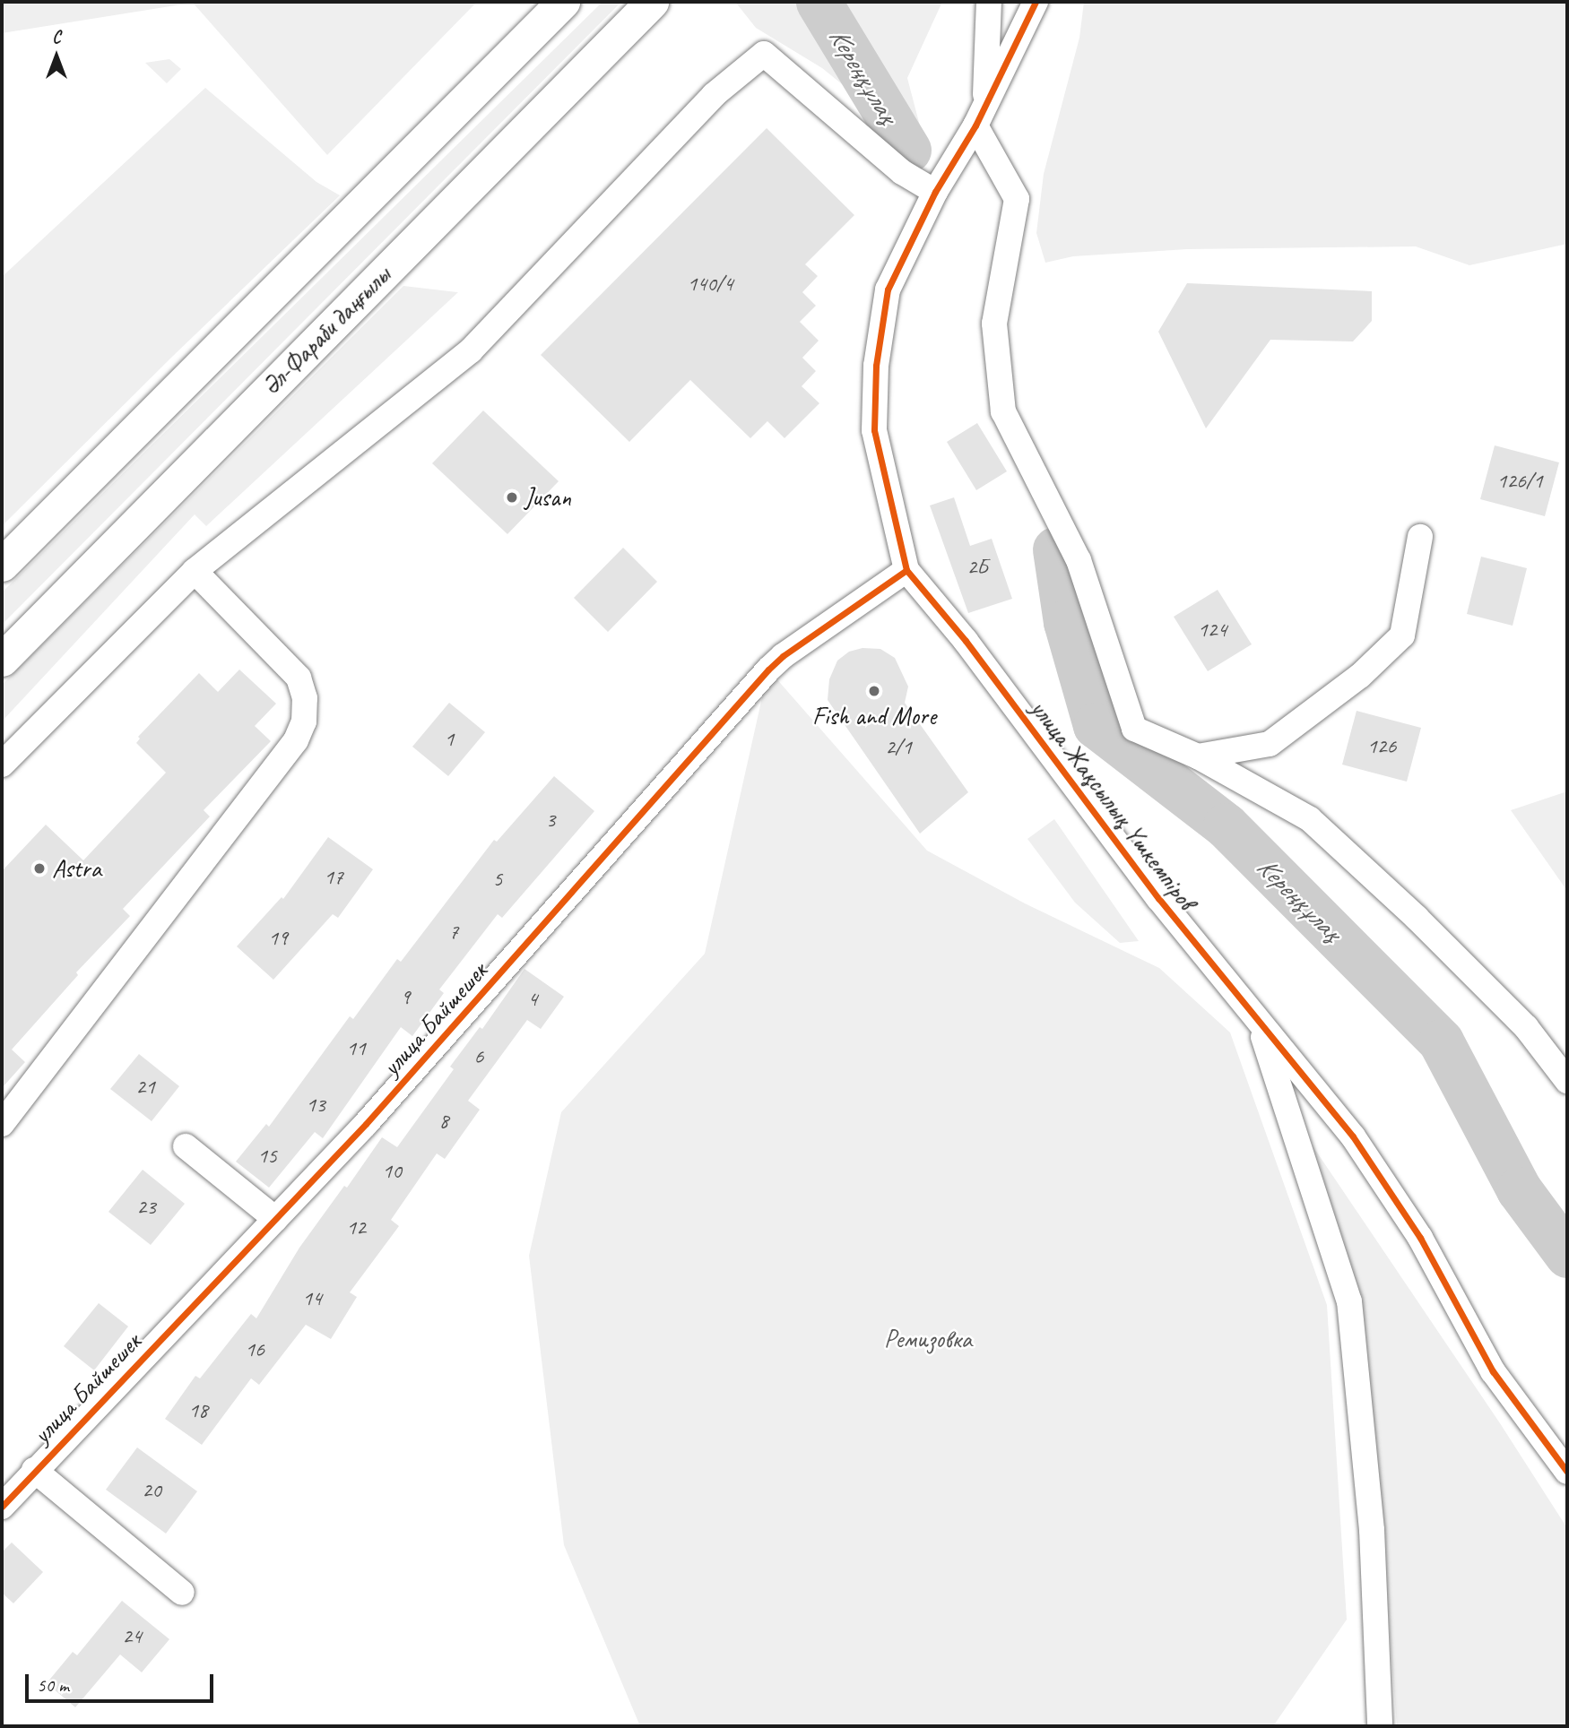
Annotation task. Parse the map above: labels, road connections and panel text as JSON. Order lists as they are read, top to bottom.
{
  "streets": {
    "main road": ["Әл-Фараби даңғылы"],
    "street": ["улица Жақсылық Үшкемпіров", "улица Байшешек"]
  },
  "crossings": [
    ["улица Жақсылық Үшкемпіров", "улица Байшешек"]
  ],
  "water": ["Кереңқұлақ"],
  "parks": ["Ремизовка"],
  "places": ["Jusan", "Fish and More", "Astra"],
  "house_numbers": [
    "140/4",
    "126/1",
    "2Б",
    "124",
    "1",
    "126",
    "2/1",
    "3",
    "17",
    "5",
    "7",
    "19",
    "9",
    "4",
    "11",
    "6",
    "21",
    "13",
    "8",
    "15",
    "10",
    "23",
    "12",
    "14",
    "16",
    "18",
    "20",
    "24"
  ],
  "scale_bar": "50 m",
  "north": "top"
}
